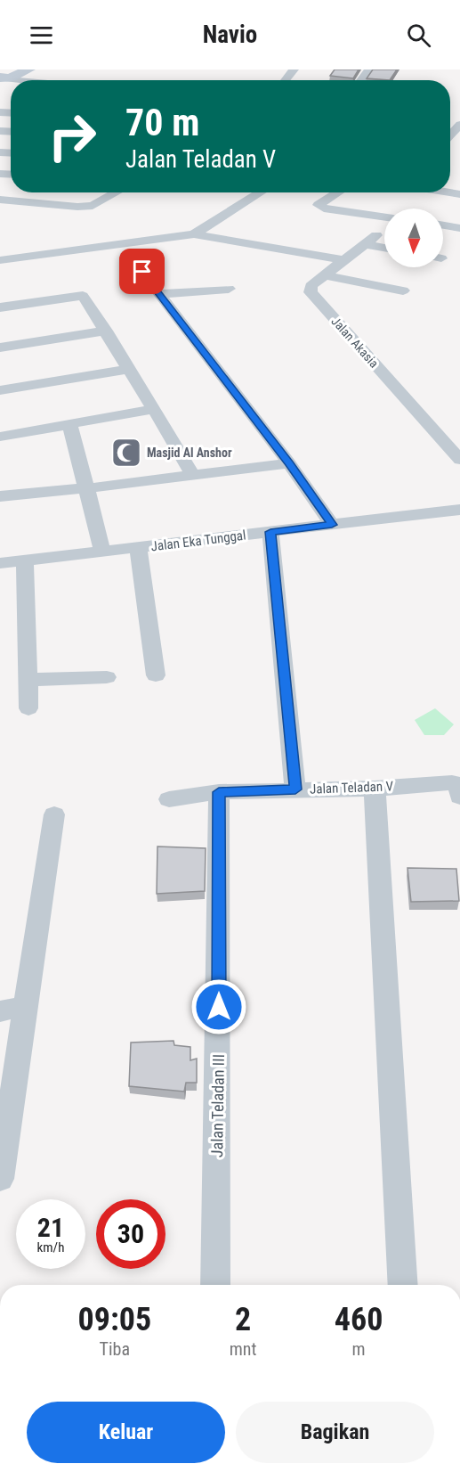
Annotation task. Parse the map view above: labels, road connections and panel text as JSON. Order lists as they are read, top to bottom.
{
  "streets": {
    "street": [
      "Jalan Akasia",
      "Jalan Eka Tunggal",
      "Jalan Teladan V",
      "Jalan Teladan III"
    ]
  },
  "crossings": [
    ["Jalan Teladan V", "Jalan Teladan III"]
  ],
  "places": {
    "mosque": ["Masjid Al Anshor"]
  },
  "north": "bottom",
  "page": {
    "header": "Navio",
    "turn": ["70 m", "Jalan Teladan V"],
    "speed": "21 km/h",
    "limit": "30",
    "eta": [
      "09:05",
      "Tiba",
      "2",
      "mnt",
      "460",
      "m"
    ],
    "buttons": ["Keluar", "Bagikan"]
  }
}
